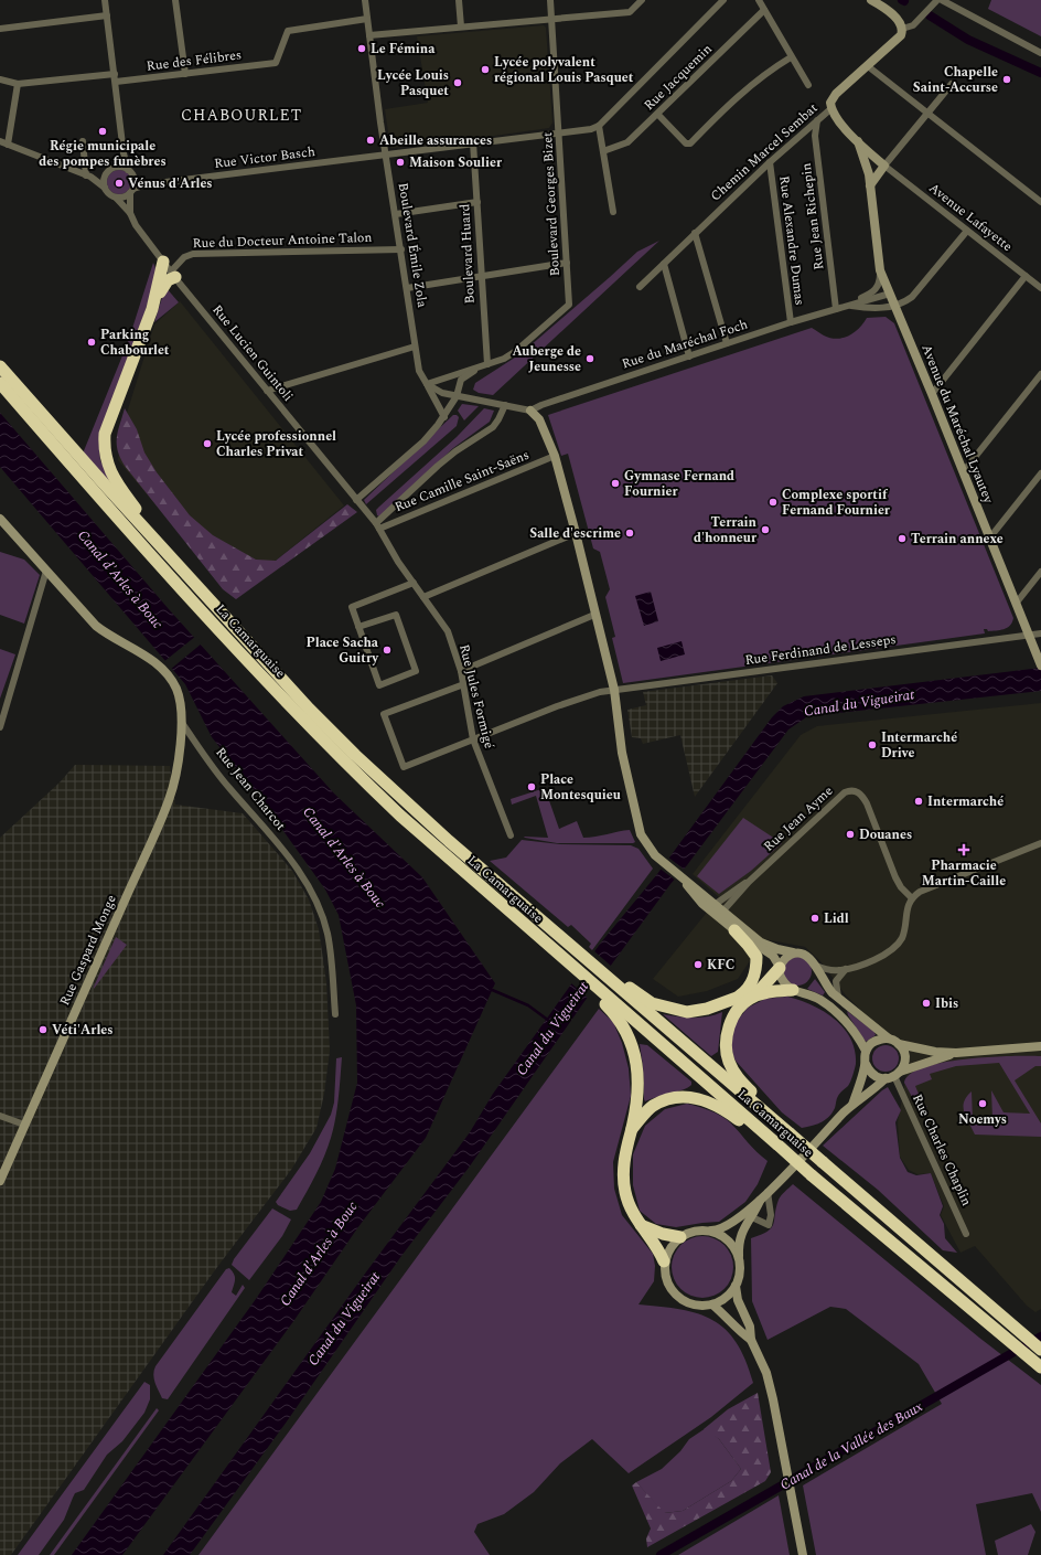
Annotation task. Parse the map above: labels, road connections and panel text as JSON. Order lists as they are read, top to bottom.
{
  "streets": {
    "highway": ["La Camarguaise"],
    "main road": ["Chemin Marcel Sembat", "Avenue du Maréchal Lyautey", "Rue Gaspard Monge"],
    "street": [
      "Rue des Félibres",
      "Rue Jacquemin",
      "Rue Victor Basch",
      "Boulevard Georges Bizet",
      "Rue Jean Richepin",
      "Avenue Lafayette",
      "Rue du Docteur Antoine Talon",
      "Rue Alexandre Dumas",
      "Boulevard Émile Zola",
      "Boulevard Huard",
      "Rue du Maréchal Foch",
      "Rue Lucien Guintoli",
      "Rue Camille Saint-Saëns",
      "Rue Ferdinand de Lesseps",
      "Rue Jules Formigé",
      "Rue Jean Charcot",
      "Rue Jean Ayme",
      "Rue Charles Chaplin"
    ]
  },
  "crossings": [
    ["Rue des Félibres", "Boulevard Émile Zola"],
    ["Chemin Marcel Sembat", "Rue Jean Richepin"],
    ["Chemin Marcel Sembat", "Rue Alexandre Dumas"],
    ["Rue Victor Basch", "Boulevard Georges Bizet"],
    ["Rue Victor Basch", "Boulevard Émile Zola"],
    ["Rue Victor Basch", "Boulevard Huard"],
    ["Rue Victor Basch", "Rue Lucien Guintoli"],
    ["Boulevard Georges Bizet", "Boulevard Émile Zola"],
    ["Boulevard Georges Bizet", "Boulevard Huard"],
    ["Boulevard Georges Bizet", "Rue Lucien Guintoli"],
    ["Boulevard Georges Bizet", "Rue Jules Formigé"],
    ["Rue Jean Richepin", "Rue du Maréchal Foch"],
    ["Rue du Docteur Antoine Talon", "Boulevard Émile Zola"],
    ["Rue du Docteur Antoine Talon", "Rue Lucien Guintoli"],
    ["Rue Alexandre Dumas", "Rue du Maréchal Foch"],
    ["Rue du Maréchal Foch", "Avenue du Maréchal Lyautey"],
    ["Rue Lucien Guintoli", "Rue Jules Formigé"],
    ["Avenue du Maréchal Lyautey", "Rue Ferdinand de Lesseps"],
    ["Rue Camille Saint-Saëns", "Rue Jules Formigé"],
    ["Rue Ferdinand de Lesseps", "Rue Jules Formigé"],
    ["Rue Jean Charcot", "Rue Gaspard Monge"]
  ],
  "districts": ["CHABOURLET"],
  "water": ["Canal d'Arles à Bouc", "Canal du Vigueirat", "Canal de la Vallée des Baux"],
  "places": {
    "other": [
      "Le Fémina",
      "Lycée polyvalent régional Louis Pasquet",
      "Chapelle Saint-Accurse",
      "Lycée Louis Pasquet",
      "Régie municipale des pompes funèbres",
      "Abeille assurances",
      "Maison Soulier",
      "Vénus d'Arles",
      "Parking Chabourlet",
      "Auberge de Jeunesse",
      "Lycée professionnel Charles Privat",
      "Gymnase Fernand Fournier",
      "Complexe sportif Fernand Fournier",
      "Terrain d'honneur",
      "Salle d'escrime",
      "Terrain annexe",
      "Place Sacha Guitry",
      "Intermarché Drive",
      "Place Montesquieu",
      "Intermarché",
      "Douanes",
      "Lidl",
      "KFC",
      "Ibis",
      "Véti'Arles",
      "Noemys"
    ],
    "health": ["Pharmacie Martin-Caille"]
  }
}
